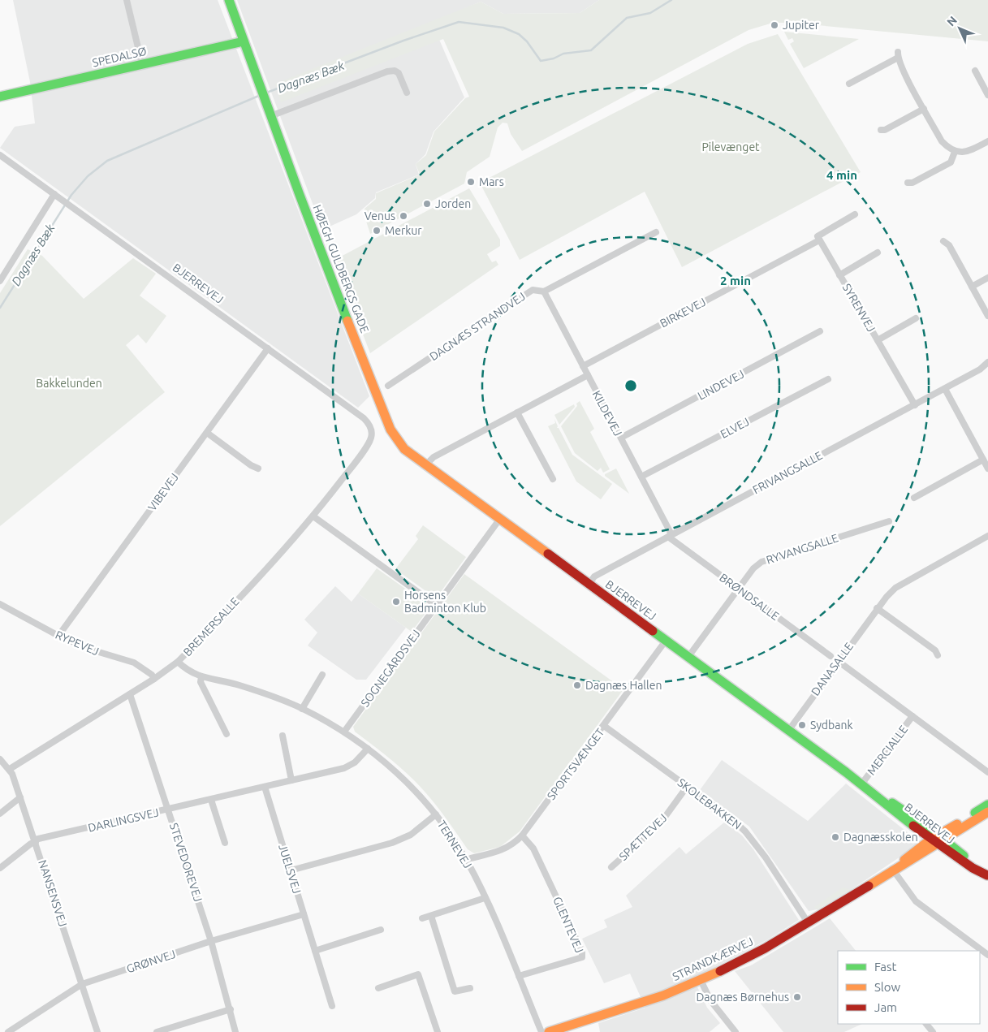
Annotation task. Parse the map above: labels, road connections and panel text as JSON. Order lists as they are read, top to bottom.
{
  "streets": {
    "street": [
      "SPEDALSØ",
      "HØEGH GULDBERGS GADE",
      "BJERREVEJ",
      "SYRENVEJ",
      "BIRKEVEJ",
      "DAGNÆS STRANDVEJ",
      "LINDEVEJ",
      "KILDEVEJ",
      "ELVEJ",
      "FRIVANGSALLE",
      "VIBEVEJ",
      "RYVANGSALLE",
      "BRØNDSALLE",
      "BREMERSALLE",
      "RYPEVEJ",
      "SOGNEGÅRDSVEJ",
      "DANASALLE",
      "MERCIALLE",
      "SPORTSVÆNGET",
      "SKOLEBAKKEN",
      "DARLINGSVEJ",
      "SPÆTTEVEJ",
      "TERNEVEJ",
      "STEVEDOREVEJ",
      "JUELSVEJ",
      "NANSENSVEJ",
      "GLENTEVEJ",
      "STRANDKÆRVEJ",
      "GRØNVEJ"
    ]
  },
  "crossings": [
    ["SPEDALSØ", "HØEGH GULDBERGS GADE"],
    ["HØEGH GULDBERGS GADE", "BJERREVEJ"],
    ["BJERREVEJ", "FRIVANGSALLE"],
    ["BJERREVEJ", "VIBEVEJ"],
    ["BJERREVEJ", "RYVANGSALLE"],
    ["BJERREVEJ", "BREMERSALLE"],
    ["BJERREVEJ", "SOGNEGÅRDSVEJ"],
    ["BJERREVEJ", "DANASALLE"],
    ["BJERREVEJ", "MERCIALLE"],
    ["BJERREVEJ", "SPORTSVÆNGET"],
    ["BJERREVEJ", "STRANDKÆRVEJ"],
    ["SYRENVEJ", "BIRKEVEJ"],
    ["SYRENVEJ", "FRIVANGSALLE"],
    ["BIRKEVEJ", "KILDEVEJ"],
    ["DAGNÆS STRANDVEJ", "KILDEVEJ"],
    ["LINDEVEJ", "KILDEVEJ"],
    ["KILDEVEJ", "ELVEJ"],
    ["KILDEVEJ", "FRIVANGSALLE"],
    ["KILDEVEJ", "BRØNDSALLE"],
    ["FRIVANGSALLE", "BRØNDSALLE"],
    ["VIBEVEJ", "RYPEVEJ"],
    ["RYVANGSALLE", "BRØNDSALLE"],
    ["BREMERSALLE", "RYPEVEJ"],
    ["BREMERSALLE", "TERNEVEJ"],
    ["BREMERSALLE", "STEVEDOREVEJ"],
    ["BREMERSALLE", "NANSENSVEJ"],
    ["SOGNEGÅRDSVEJ", "TERNEVEJ"],
    ["SPORTSVÆNGET", "SKOLEBAKKEN"],
    ["SPORTSVÆNGET", "TERNEVEJ"],
    ["SPORTSVÆNGET", "GLENTEVEJ"],
    ["SKOLEBAKKEN", "SPÆTTEVEJ"],
    ["SKOLEBAKKEN", "STRANDKÆRVEJ"],
    ["DARLINGSVEJ", "TERNEVEJ"],
    ["DARLINGSVEJ", "STEVEDOREVEJ"],
    ["DARLINGSVEJ", "JUELSVEJ"],
    ["DARLINGSVEJ", "NANSENSVEJ"],
    ["TERNEVEJ", "GLENTEVEJ"],
    ["STEVEDOREVEJ", "GRØNVEJ"],
    ["JUELSVEJ", "GRØNVEJ"],
    ["NANSENSVEJ", "GRØNVEJ"]
  ],
  "water": ["Dagnæs Bæk"],
  "parks": ["Pilevænget", "Bakkelunden"],
  "places": [
    "Jupiter",
    "Mars",
    "Jorden",
    "Venus",
    "Merkur",
    "Horsens Badminton Klub",
    "Dagnæs Hallen",
    "Sydbank",
    "Dagnæsskolen",
    "Dagnæs Børnehus"
  ],
  "legend": ["Fast", "Slow", "Jam"],
  "north": "top left",
  "rings": ["4 min", "2 min"]
}
